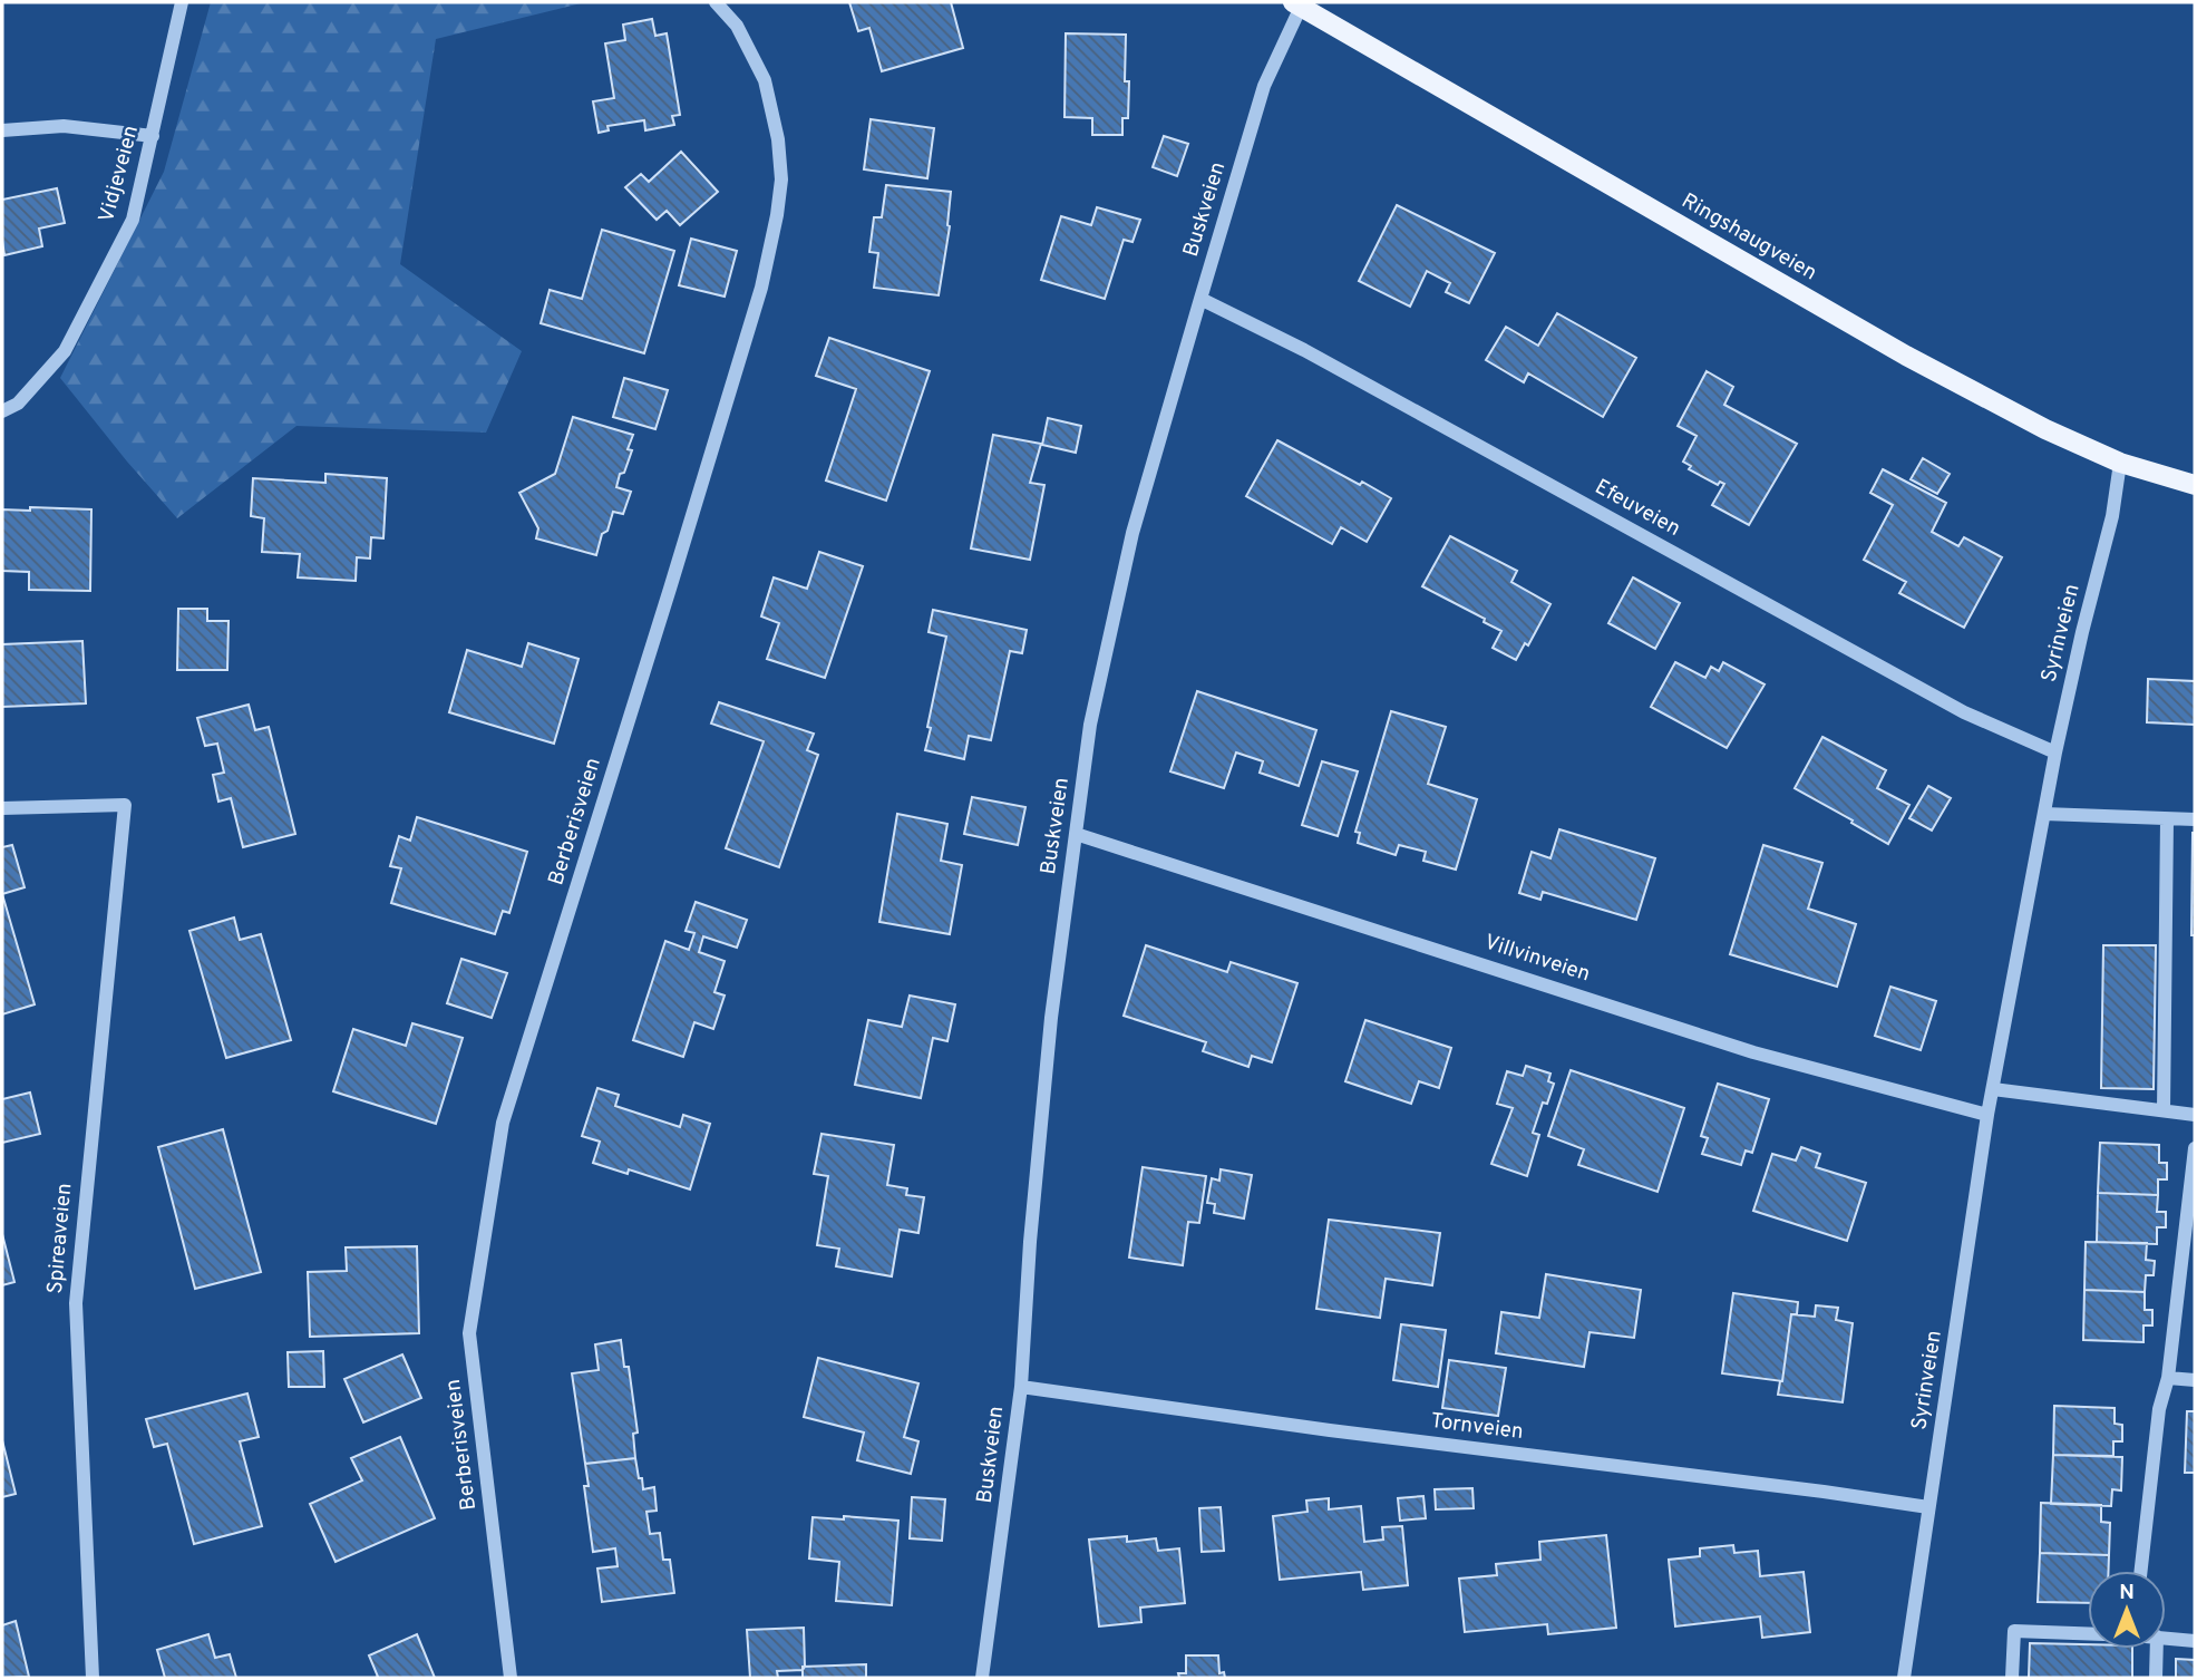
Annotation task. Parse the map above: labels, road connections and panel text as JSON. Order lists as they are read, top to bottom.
{
  "streets": {
    "main road": ["Ringshaugveien"],
    "street": [
      "Vidjeveien",
      "Buskveien",
      "Efeuveien",
      "Syrinveien",
      "Berberisveien",
      "Villvinveien",
      "Spireaveien",
      "Tornveien"
    ]
  },
  "crossings": [
    ["Buskveien", "Ringshaugveien"],
    ["Buskveien", "Efeuveien"],
    ["Buskveien", "Villvinveien"],
    ["Buskveien", "Tornveien"],
    ["Ringshaugveien", "Syrinveien"],
    ["Efeuveien", "Syrinveien"],
    ["Syrinveien", "Villvinveien"],
    ["Syrinveien", "Tornveien"]
  ],
  "north": "top"
}
